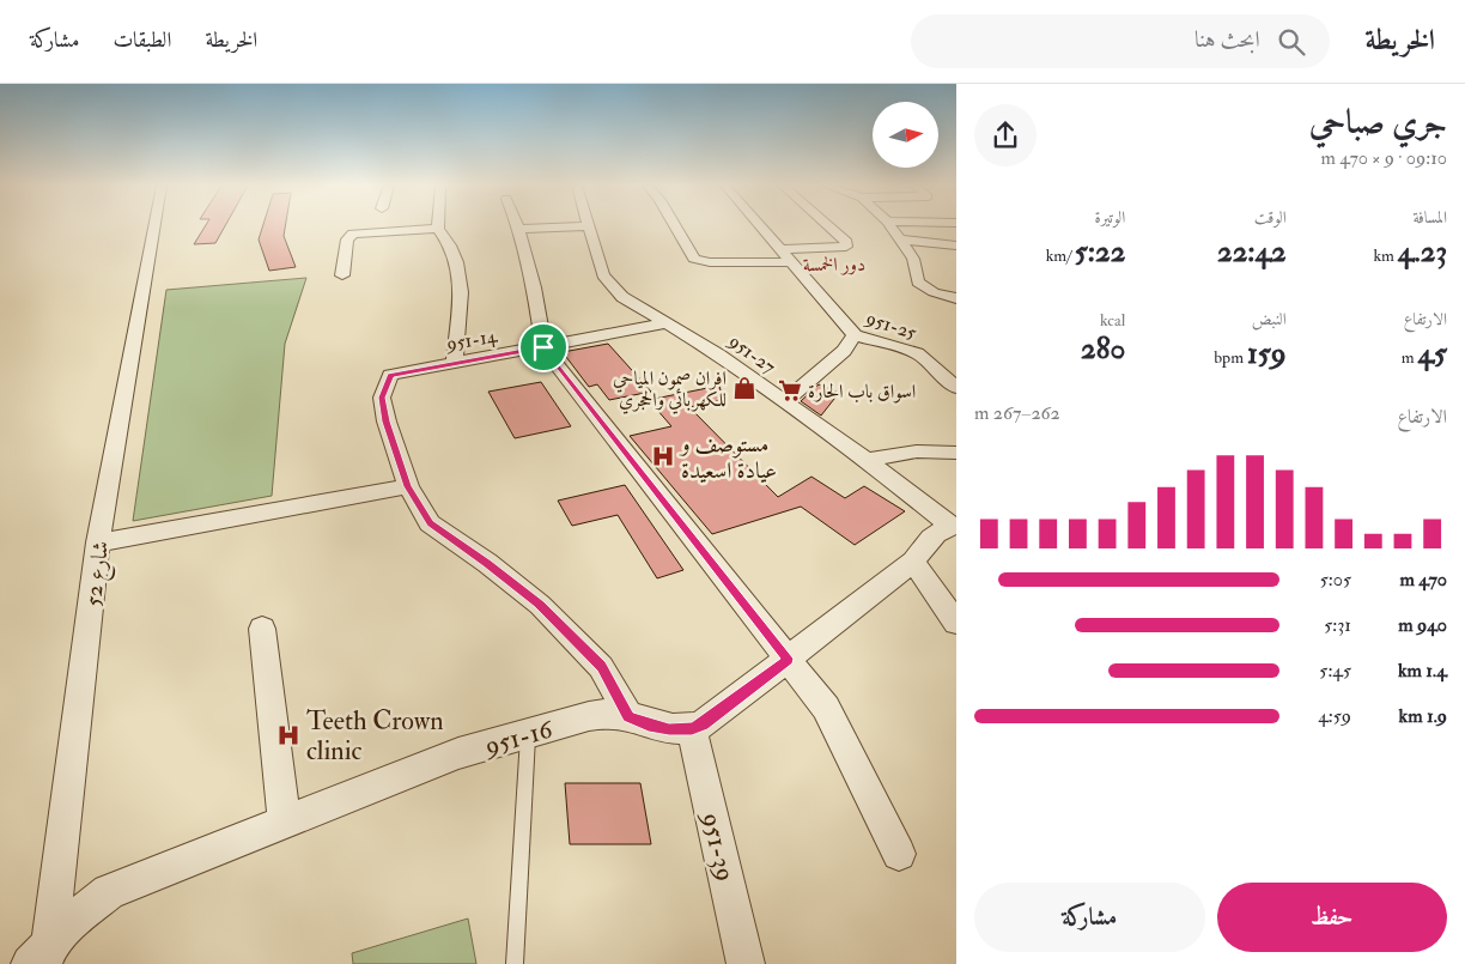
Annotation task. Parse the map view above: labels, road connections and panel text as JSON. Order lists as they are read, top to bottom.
{
  "streets": {
    "street": [
      "951-25",
      "951-14",
      "951-27",
      "شارع 52",
      "951-16",
      "951-39"
    ]
  },
  "crossings": [
    ["951-14", "951-27"],
    ["شارع 52", "951-16"],
    ["951-16", "951-39"]
  ],
  "districts": ["دور الخمسة"],
  "places": {
    "shop": ["افران صمون المياحي للكهربائي والحجري"],
    "supermarket": ["اسواق باب الحارة"],
    "hospital": ["مستوصف و عيادة اسعيدة", "Teeth Crown clinic"]
  },
  "north": "right",
  "page": {
    "header": "الخريطة",
    "search": "ابحث هنا",
    "nav": ["الخريطة", "الطبقات", "مشاركة"],
    "heading": ["جري صباحي", "09:10 · 9 × 470 m"],
    "stats": [
      ["المسافة", "4.23 km"],
      ["الوقت", "22:42"],
      ["الوتيرة", "5:22 /km"],
      ["الارتفاع", "45 m"],
      ["النبض", "159 bpm"],
      ["kcal", "280"]
    ],
    "chart": ["الارتفاع", "262–267 m"],
    "list": [
      {
        "name": "470 m",
        "note": "5:05"
      },
      {
        "name": "940 m",
        "note": "5:31"
      },
      {
        "name": "1.4 km",
        "note": "5:45"
      },
      {
        "name": "1.9 km",
        "note": "4:59"
      }
    ],
    "buttons": ["حفظ", "مشاركة"]
  }
}
